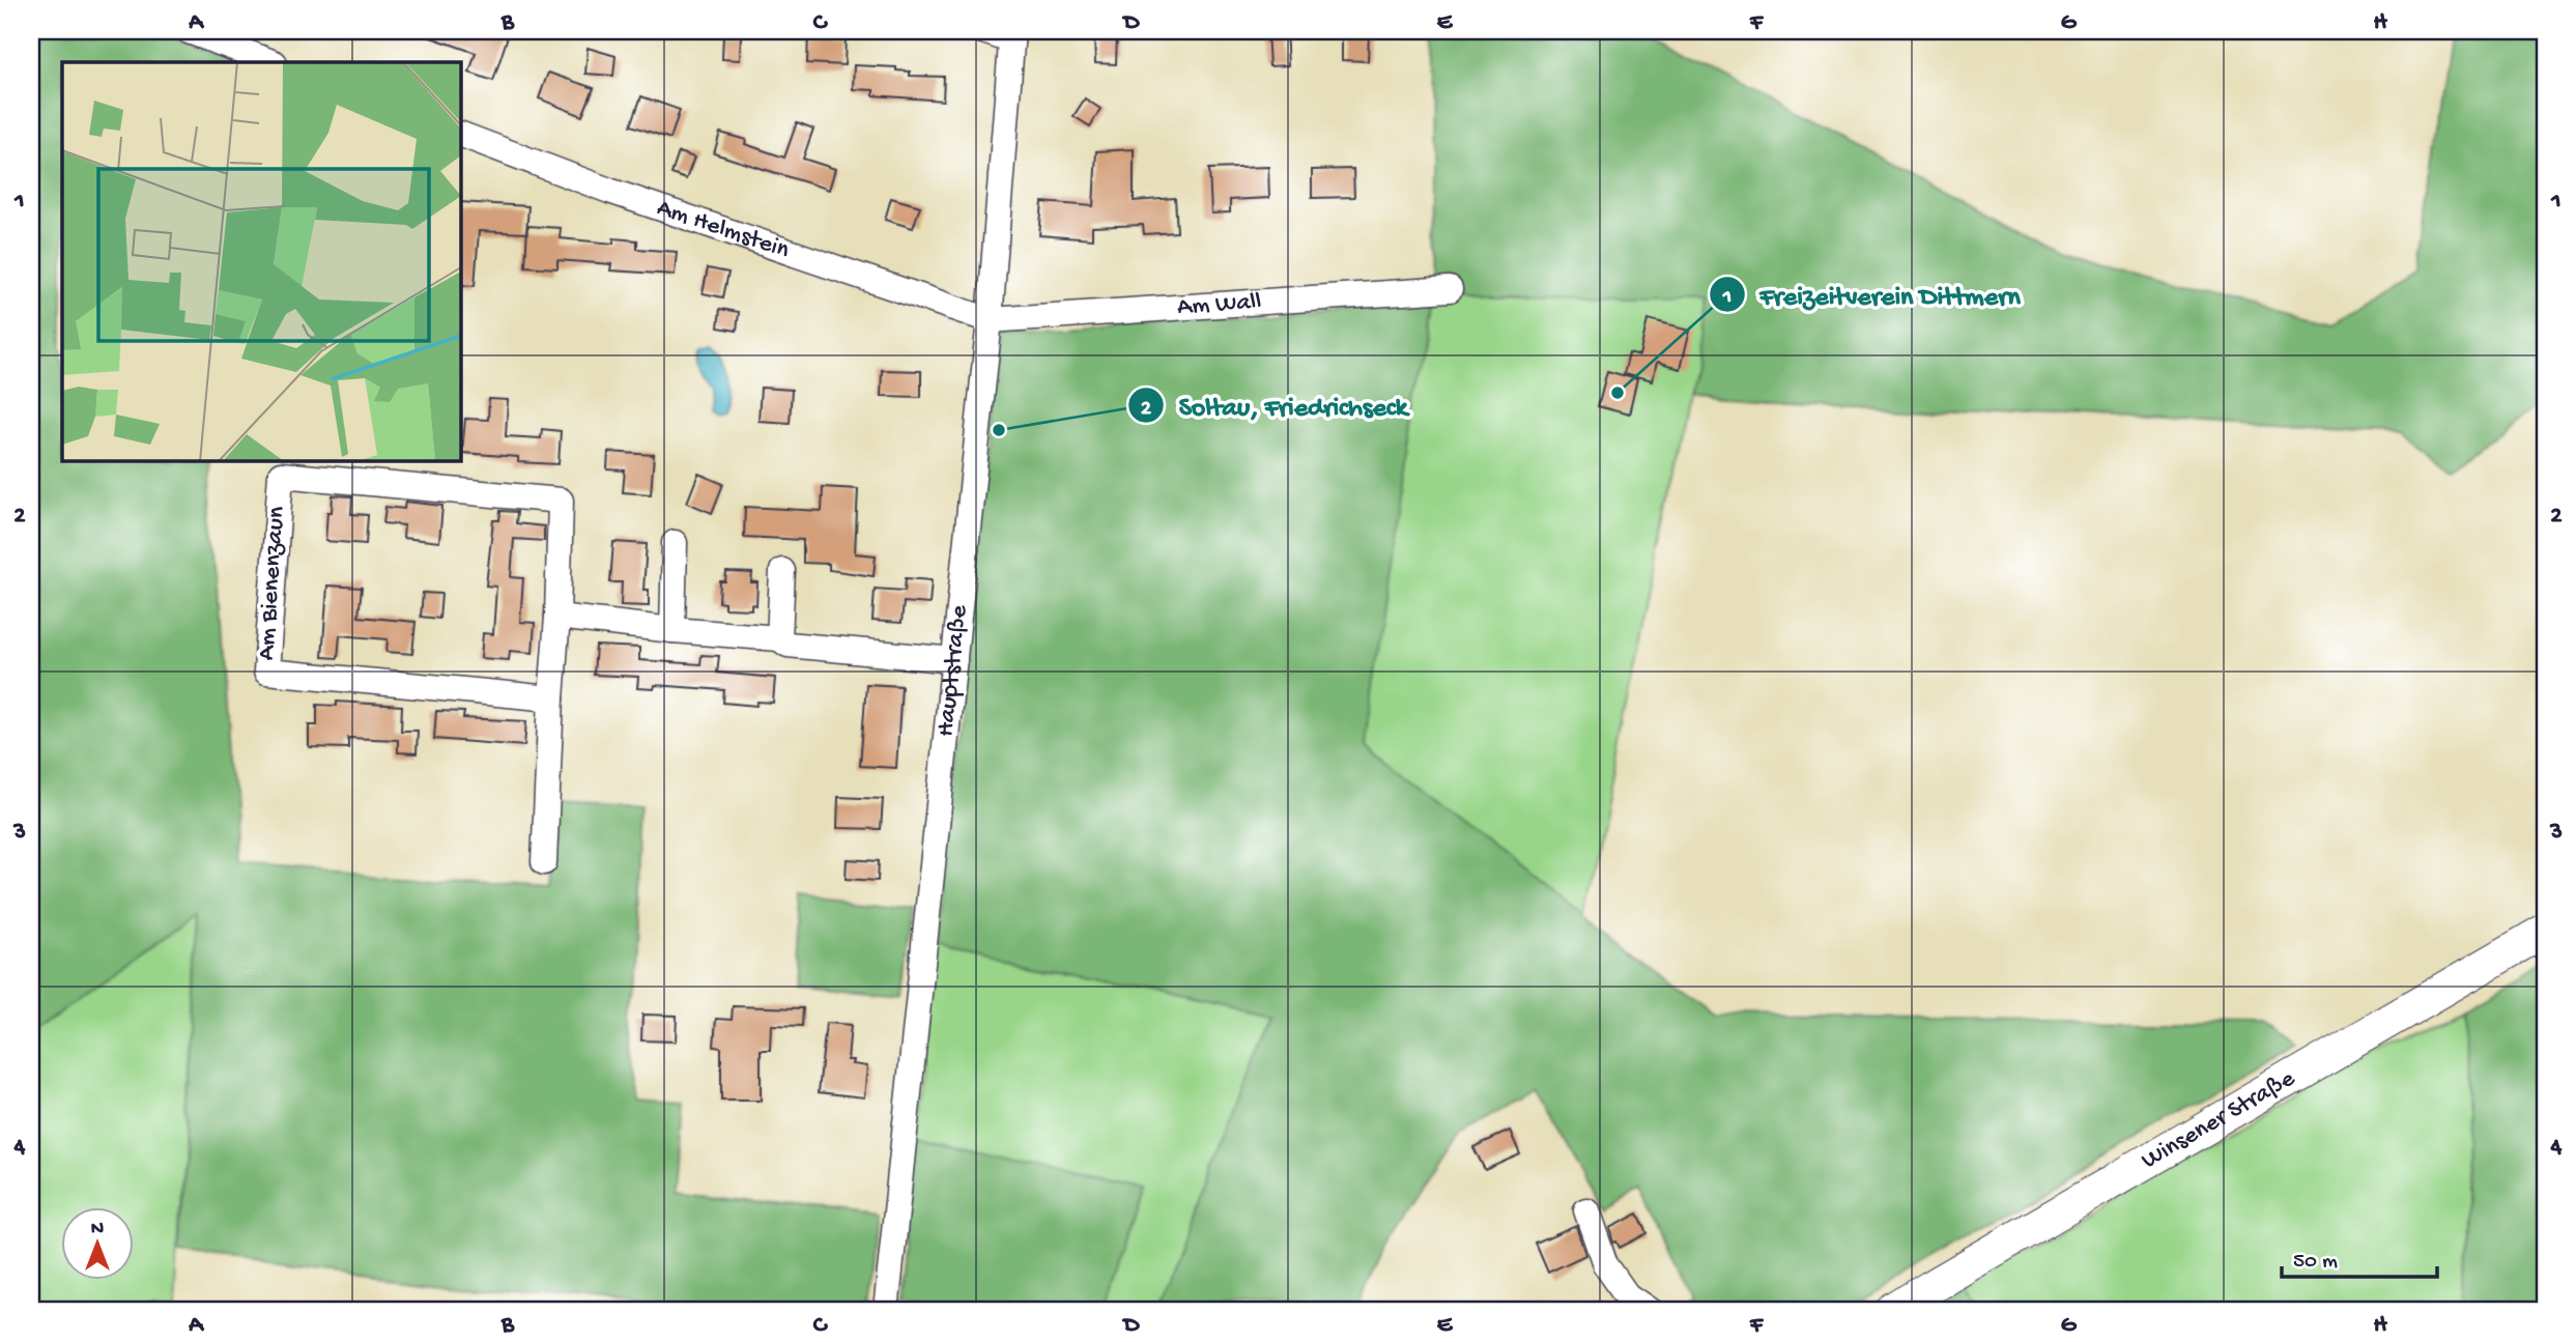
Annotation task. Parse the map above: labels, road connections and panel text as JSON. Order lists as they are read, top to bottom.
{
  "streets": {
    "main road": ["Winsener Straße"],
    "street": [
      "Am Helmstein",
      "Am Wall",
      "Am Bienenzaun",
      "Hauptstraße"
    ]
  },
  "crossings": [
    ["Am Helmstein", "Am Wall"],
    ["Am Helmstein", "Hauptstraße"],
    ["Am Wall", "Hauptstraße"]
  ],
  "places": ["Freizeitverein Dittmern", "Soltau, Friedrichseck"],
  "scale_bar": "50 m",
  "north": "top",
  "grid": {
    "columns": [
      "A",
      "B",
      "C",
      "D",
      "E",
      "F",
      "G",
      "H"
    ],
    "rows": [
      "1",
      "2",
      "3",
      "4"
    ]
  }
}
